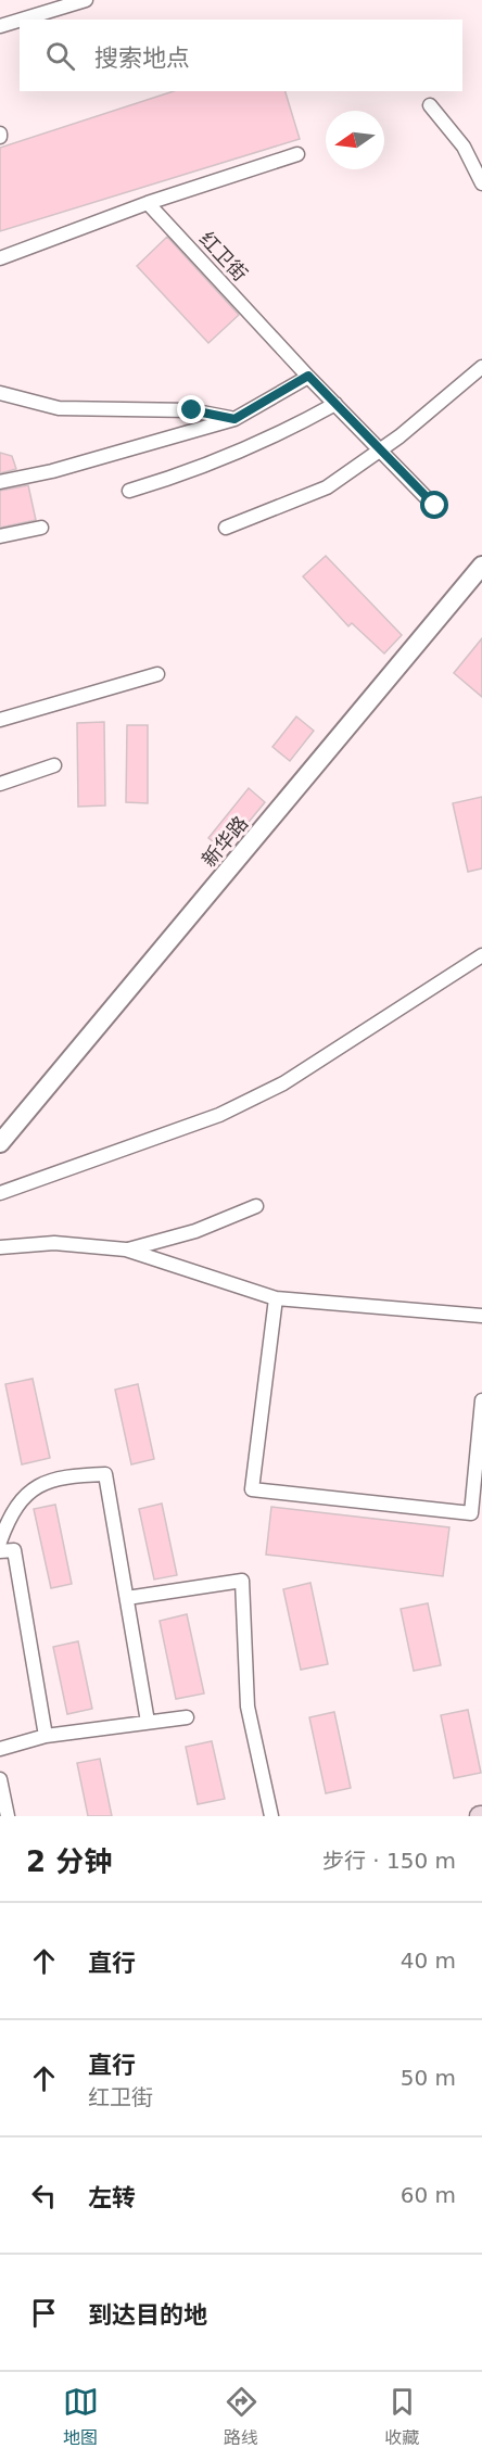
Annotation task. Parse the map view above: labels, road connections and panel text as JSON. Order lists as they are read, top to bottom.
{
  "streets": {
    "street": ["红卫街", "新华路"]
  },
  "north": "left",
  "page": {
    "search": "搜索地点",
    "heading": ["2 分钟", "步行 · 150 m"],
    "list": [
      ["直行", "40 m"],
      ["直行", "红卫街", "50 m"],
      ["左转", "60 m"],
      "到达目的地"
    ],
    "nav": ["地图", "路线", "收藏"]
  }
}
